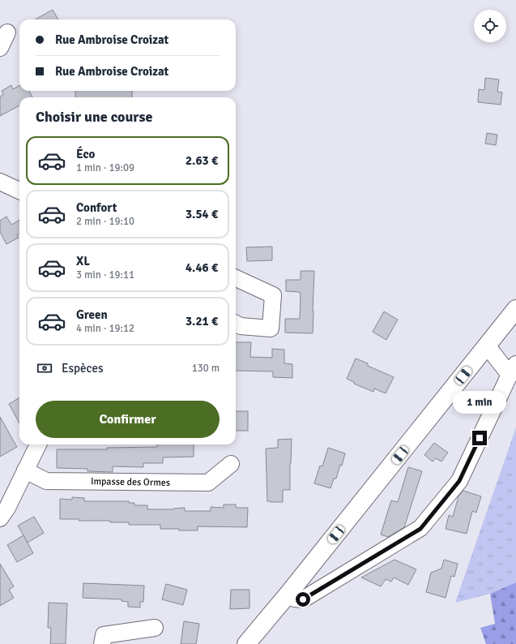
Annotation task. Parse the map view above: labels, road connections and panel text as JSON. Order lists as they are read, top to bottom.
{
  "streets": {
    "street": ["Impasse des Ormes"]
  },
  "page": {
    "banner": ["Rue Ambroise Croizat", "Rue Ambroise Croizat"],
    "heading": "Choisir une course",
    "list": [
      {
        "name": "Éco",
        "note": "1 min · 19:09",
        "value": "2.63 €"
      },
      {
        "name": "Confort",
        "note": "2 min · 19:10",
        "value": "3.54 €"
      },
      {
        "name": "XL",
        "note": "3 min · 19:11",
        "value": "4.46 €"
      },
      {
        "name": "Green",
        "note": "4 min · 19:12",
        "value": "3.21 €"
      }
    ],
    "pay": ["Espèces", "130 m"],
    "bubble": "1 min",
    "buttons": "Confirmer"
  }
}
